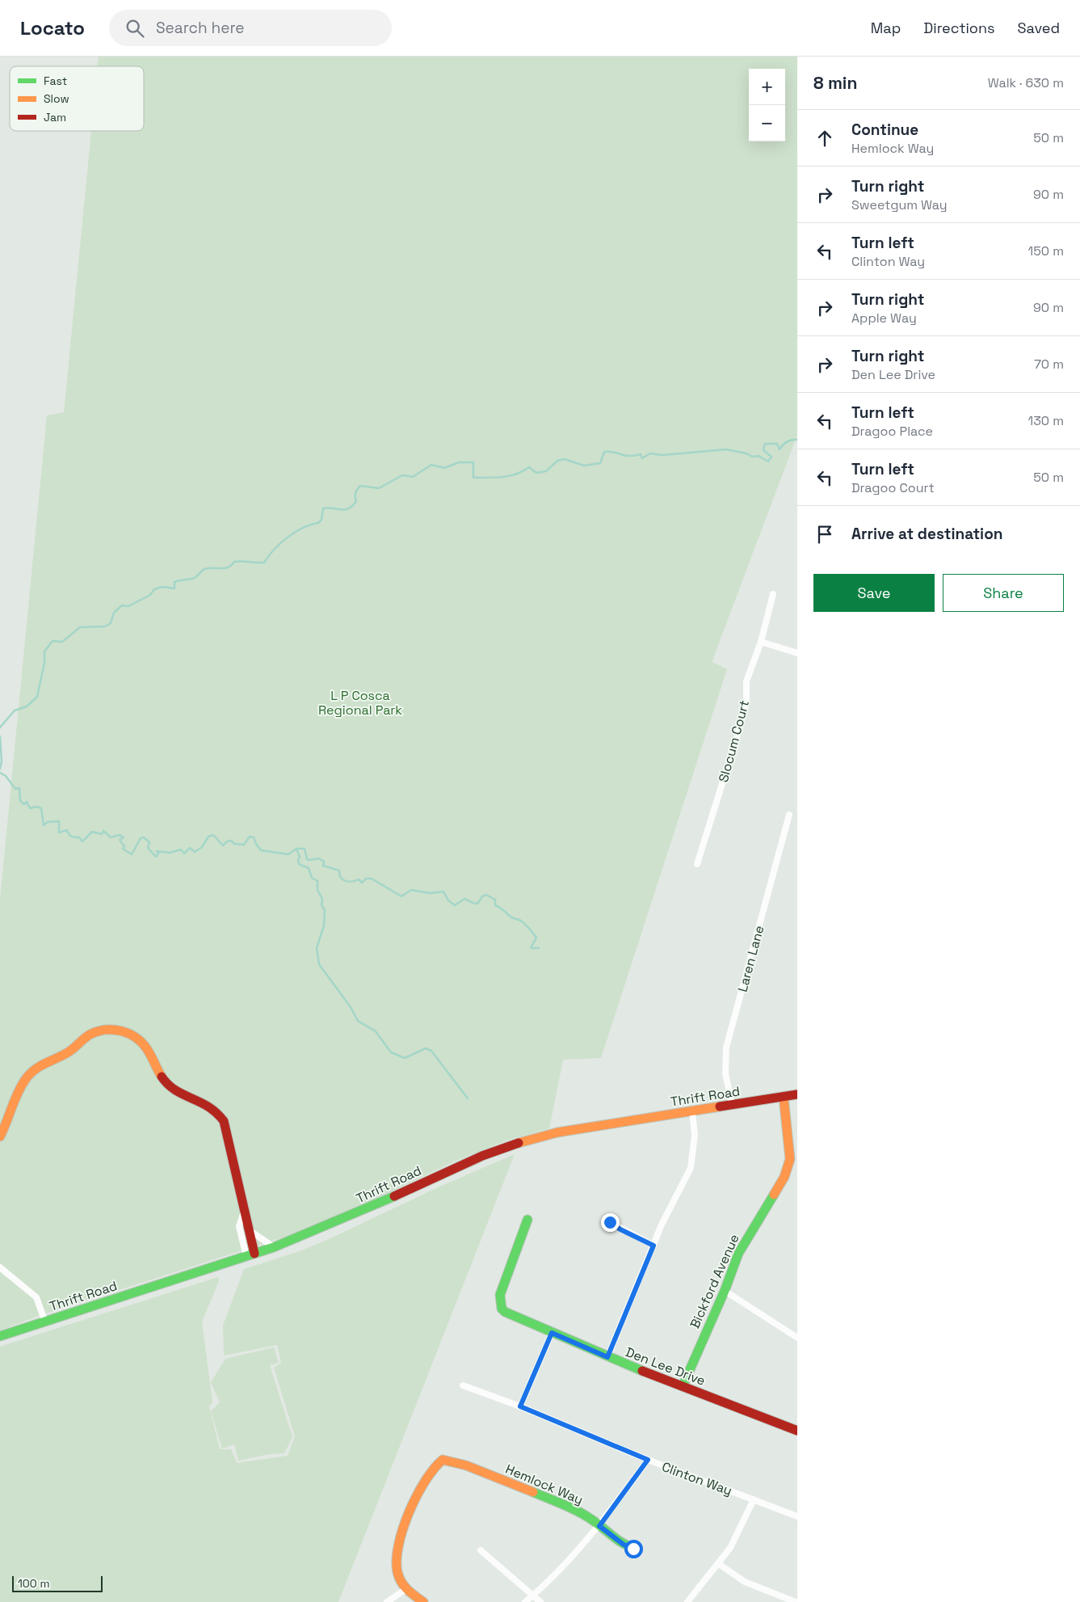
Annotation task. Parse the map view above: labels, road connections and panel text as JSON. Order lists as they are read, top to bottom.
{
  "streets": {
    "street": [
      "Slocum Court",
      "Laren Lane",
      "Thrift Road",
      "Bickford Avenue",
      "Den Lee Drive",
      "Clinton Way",
      "Hemlock Way"
    ]
  },
  "crossings": [
    ["Laren Lane", "Thrift Road"],
    ["Thrift Road", "Bickford Avenue"],
    ["Bickford Avenue", "Den Lee Drive"]
  ],
  "parks": ["L P Cosca Regional Park"],
  "legend": ["Fast", "Slow", "Jam"],
  "scale_bar": "100 m",
  "page": {
    "header": "Locato",
    "search": "Search here",
    "nav": ["Map", "Directions", "Saved"],
    "heading": ["8 min", "Walk · 630 m"],
    "map_buttons": ["+", "−"],
    "list": [
      ["Continue", "Hemlock Way", "50 m"],
      ["Turn right", "Sweetgum Way", "90 m"],
      ["Turn left", "Clinton Way", "150 m"],
      ["Turn right", "Apple Way", "90 m"],
      ["Turn right", "Den Lee Drive", "70 m"],
      ["Turn left", "Dragoo Place", "130 m"],
      ["Turn left", "Dragoo Court", "50 m"],
      "Arrive at destination"
    ],
    "buttons": ["Save", "Share"],
    "scale": "100 m"
  }
}
